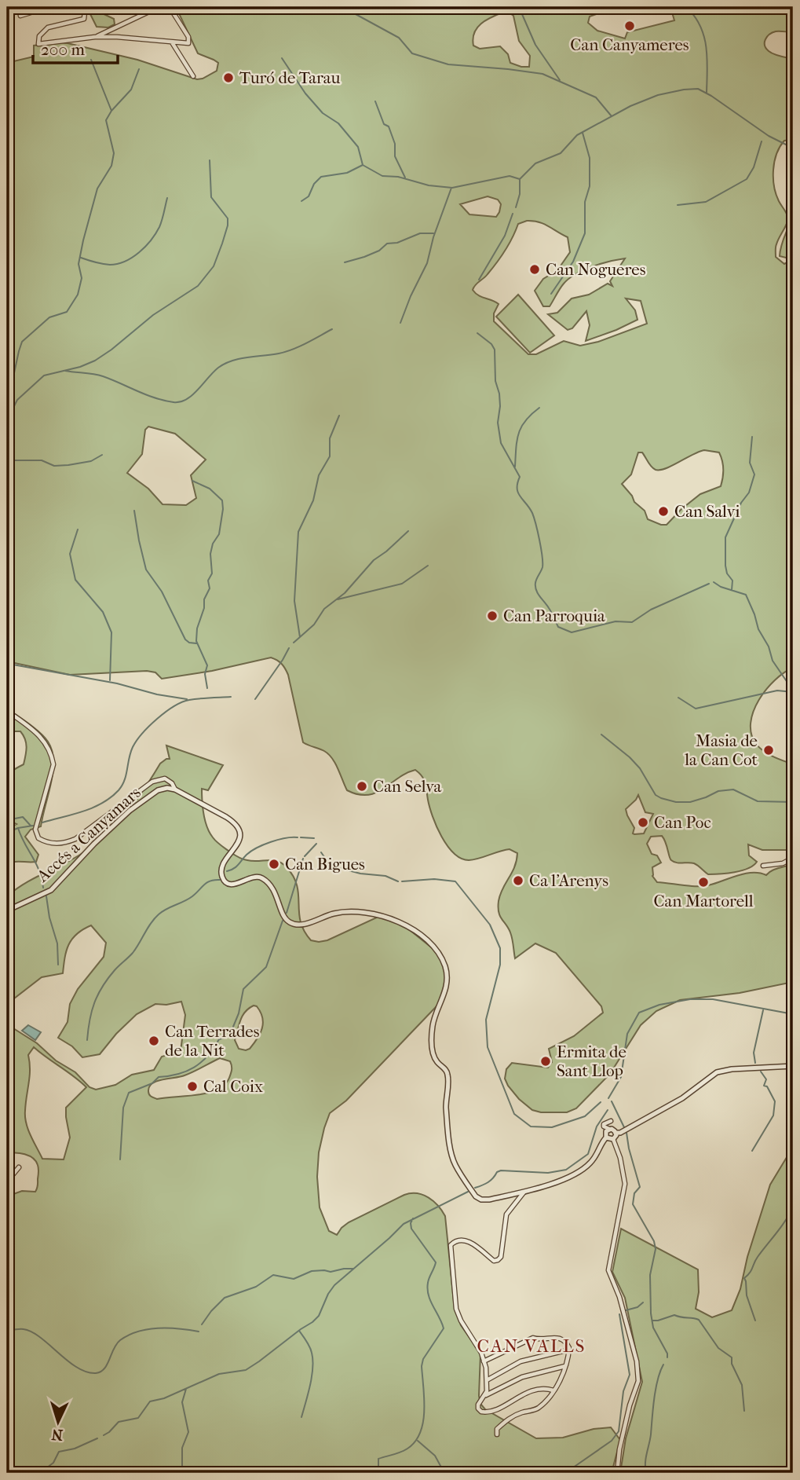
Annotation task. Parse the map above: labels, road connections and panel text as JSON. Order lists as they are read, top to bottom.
{
  "streets": {
    "street": ["Accés a Canyamars"]
  },
  "districts": ["CAN VALLS"],
  "places": [
    "Can Canyameres",
    "Turó de Tarau",
    "Can Nogueres",
    "Can Salvi",
    "Can Parroquia",
    "Masia de la Can Cot",
    "Can Selva",
    "Can Poc",
    "Can Bigues",
    "Ca l'Arenys",
    "Can Martorell",
    "Can Terrades de la Nit",
    "Ermita de Sant Llop",
    "Cal Coix"
  ],
  "scale_bar": "200 m",
  "north": "bottom"
}
